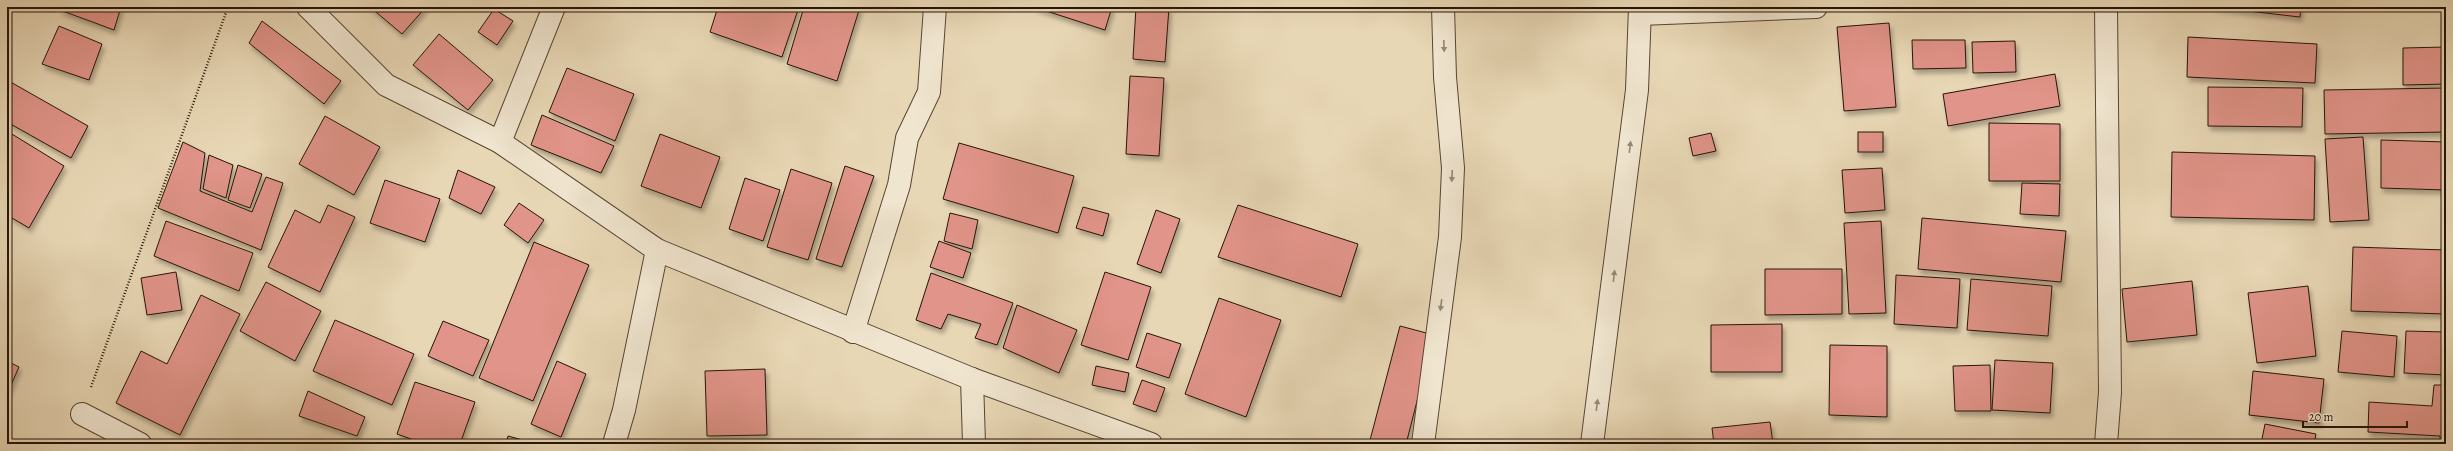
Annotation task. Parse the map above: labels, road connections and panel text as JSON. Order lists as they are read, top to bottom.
{
  "scale_bar": "20 m"
}
